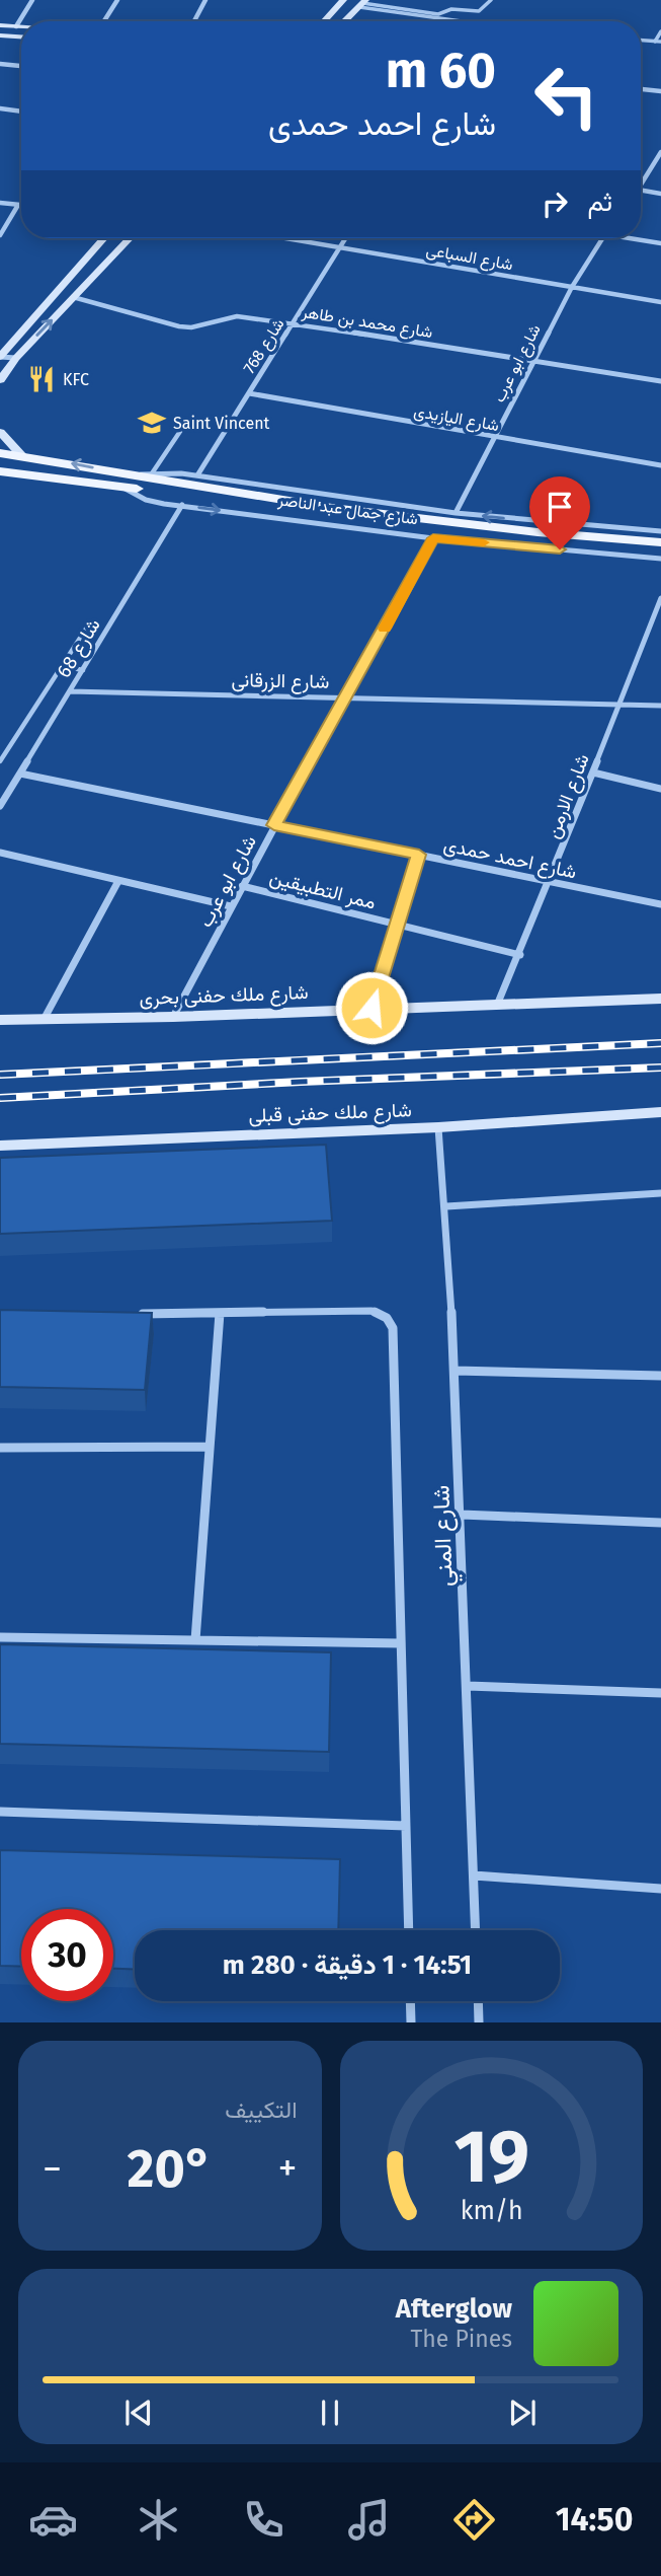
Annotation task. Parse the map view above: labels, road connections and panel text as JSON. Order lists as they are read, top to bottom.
{
  "streets": {
    "main road": ["شارع جمال عبد الناصر"],
    "street": [
      "شارع السباعى",
      "شارع محمد بن طاهر",
      "شارع 768",
      "شارع ابو عرب",
      "شارع اليازيدى",
      "شارع 68",
      "شارع الزرقانى",
      "شارع الارمن",
      "شارع احمد حمدى",
      "ممر التطبيقين",
      "شارع ملك حفنى بحرى",
      "شارع ملك حفنى قبلى",
      "شارع المني"
    ]
  },
  "crossings": [
    ["شارع السباعى", "شارع 768"],
    ["شارع السباعى", "شارع ابو عرب"],
    ["شارع محمد بن طاهر", "شارع 768"],
    ["شارع محمد بن طاهر", "شارع ابو عرب"],
    ["شارع 768", "شارع اليازيدى"],
    ["شارع 768", "شارع جمال عبد الناصر"],
    ["شارع 768", "شارع 68"],
    ["شارع ابو عرب", "شارع اليازيدى"],
    ["شارع ابو عرب", "شارع جمال عبد الناصر"],
    ["شارع ابو عرب", "شارع الزرقانى"],
    ["شارع ابو عرب", "شارع احمد حمدى"],
    ["شارع ابو عرب", "ممر التطبيقين"],
    ["شارع ابو عرب", "شارع ملك حفنى بحرى"],
    ["شارع جمال عبد الناصر", "شارع 68"],
    ["شارع 68", "شارع الزرقانى"],
    ["شارع 68", "شارع احمد حمدى"],
    ["شارع الزرقانى", "شارع الارمن"],
    ["شارع الارمن", "شارع احمد حمدى"],
    ["شارع الارمن", "ممر التطبيقين"],
    ["شارع الارمن", "شارع ملك حفنى بحرى"],
    ["شارع ملك حفنى قبلى", "شارع المني"]
  ],
  "places": {
    "restaurant": ["KFC"],
    "school or university": ["Saint Vincent"]
  },
  "page": {
    "turn": ["60 m", "شارع احمد حمدى"],
    "then": "ثم",
    "limit": "30",
    "trip": "14:51 · 1 دقيقة · 280 m",
    "tile": "التكييف",
    "heat": ["−", "20°", "+"],
    "song": ["Afterglow", "The Pines"],
    "tabs": "14:50",
    "gauge": ["19", "km/h"]
  }
}
